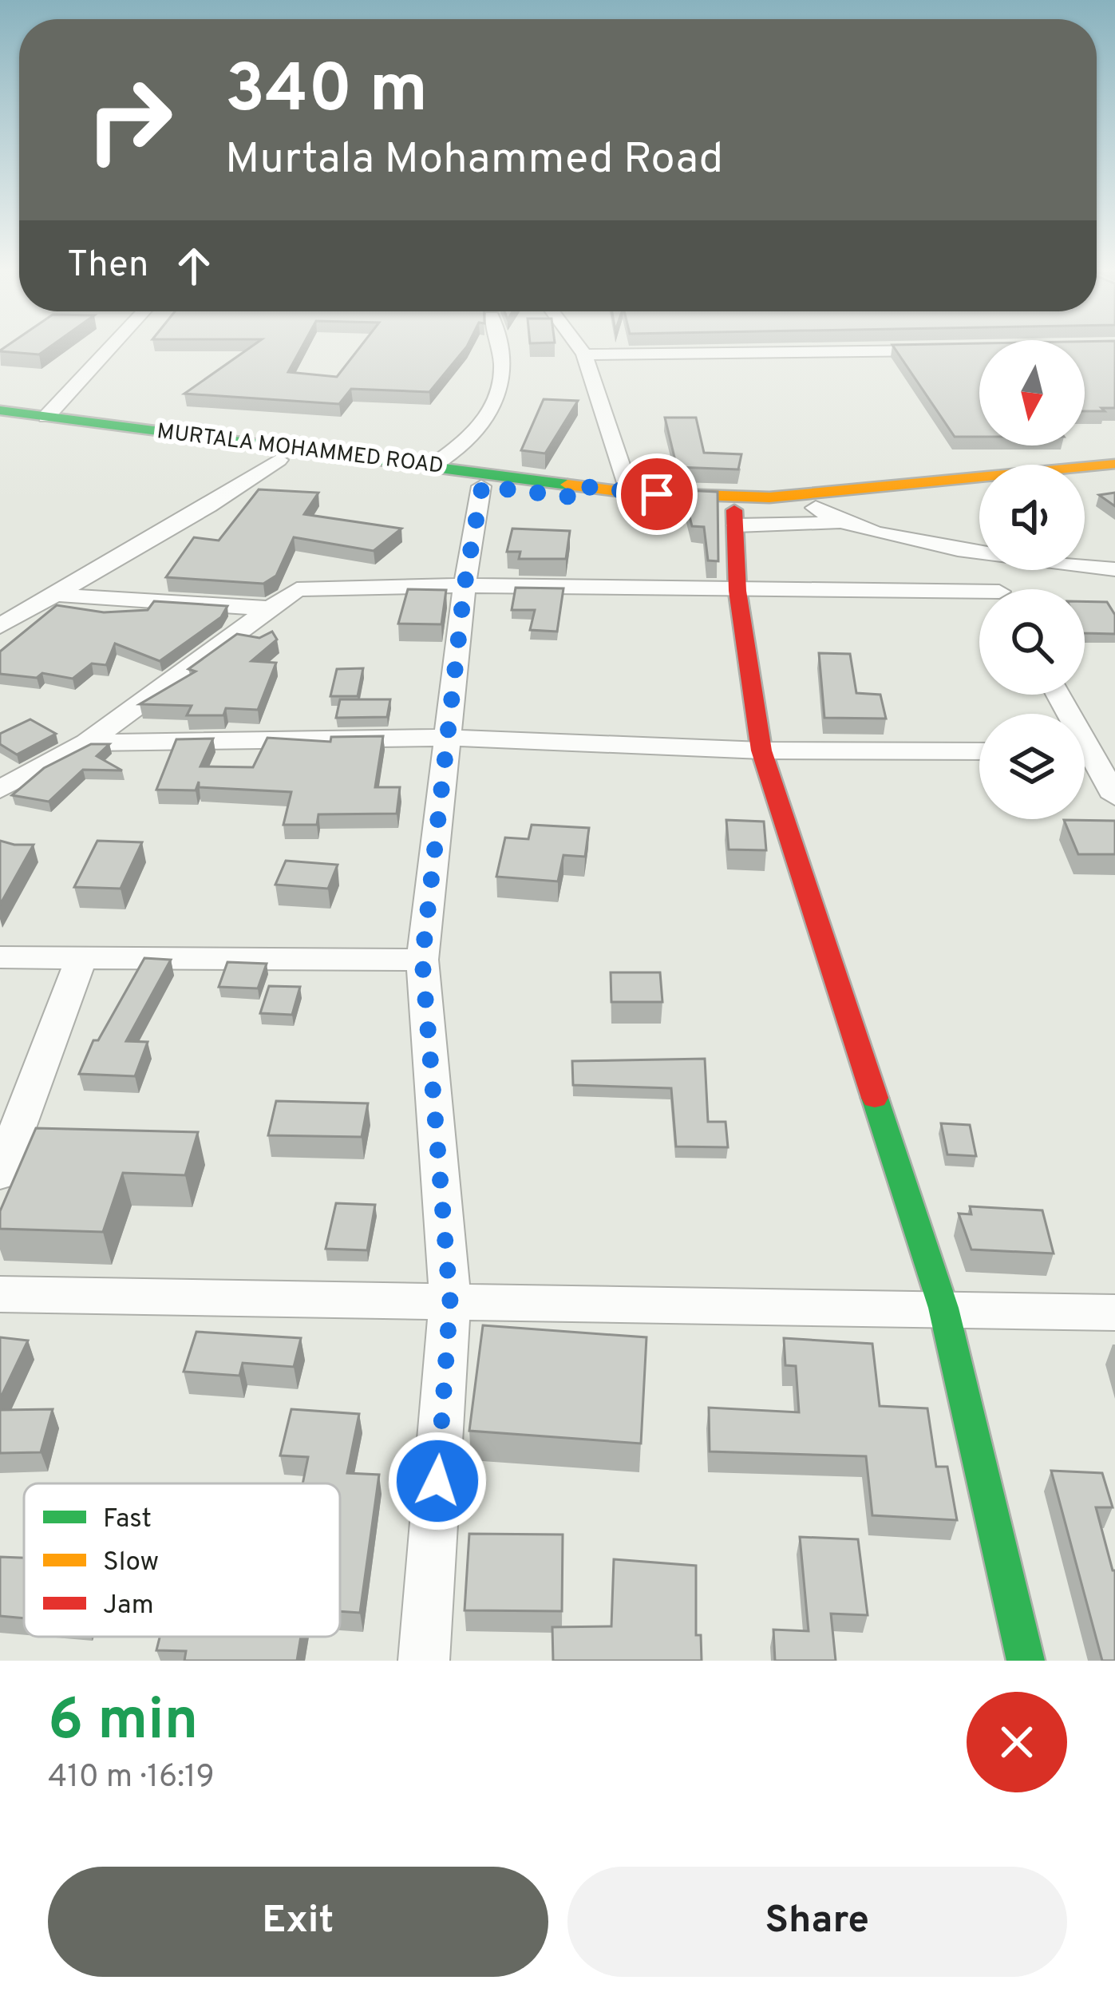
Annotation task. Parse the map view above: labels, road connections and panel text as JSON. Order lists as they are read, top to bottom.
{
  "streets": {
    "main road": ["MURTALA MOHAMMED ROAD"]
  },
  "legend": ["Fast", "Slow", "Jam"],
  "north": "bottom",
  "page": {
    "turn": ["340 m", "Murtala Mohammed Road"],
    "then": "Then",
    "heading": ["6 min", "410 m · 16:19"],
    "buttons": ["Exit", "Share"]
  }
}
